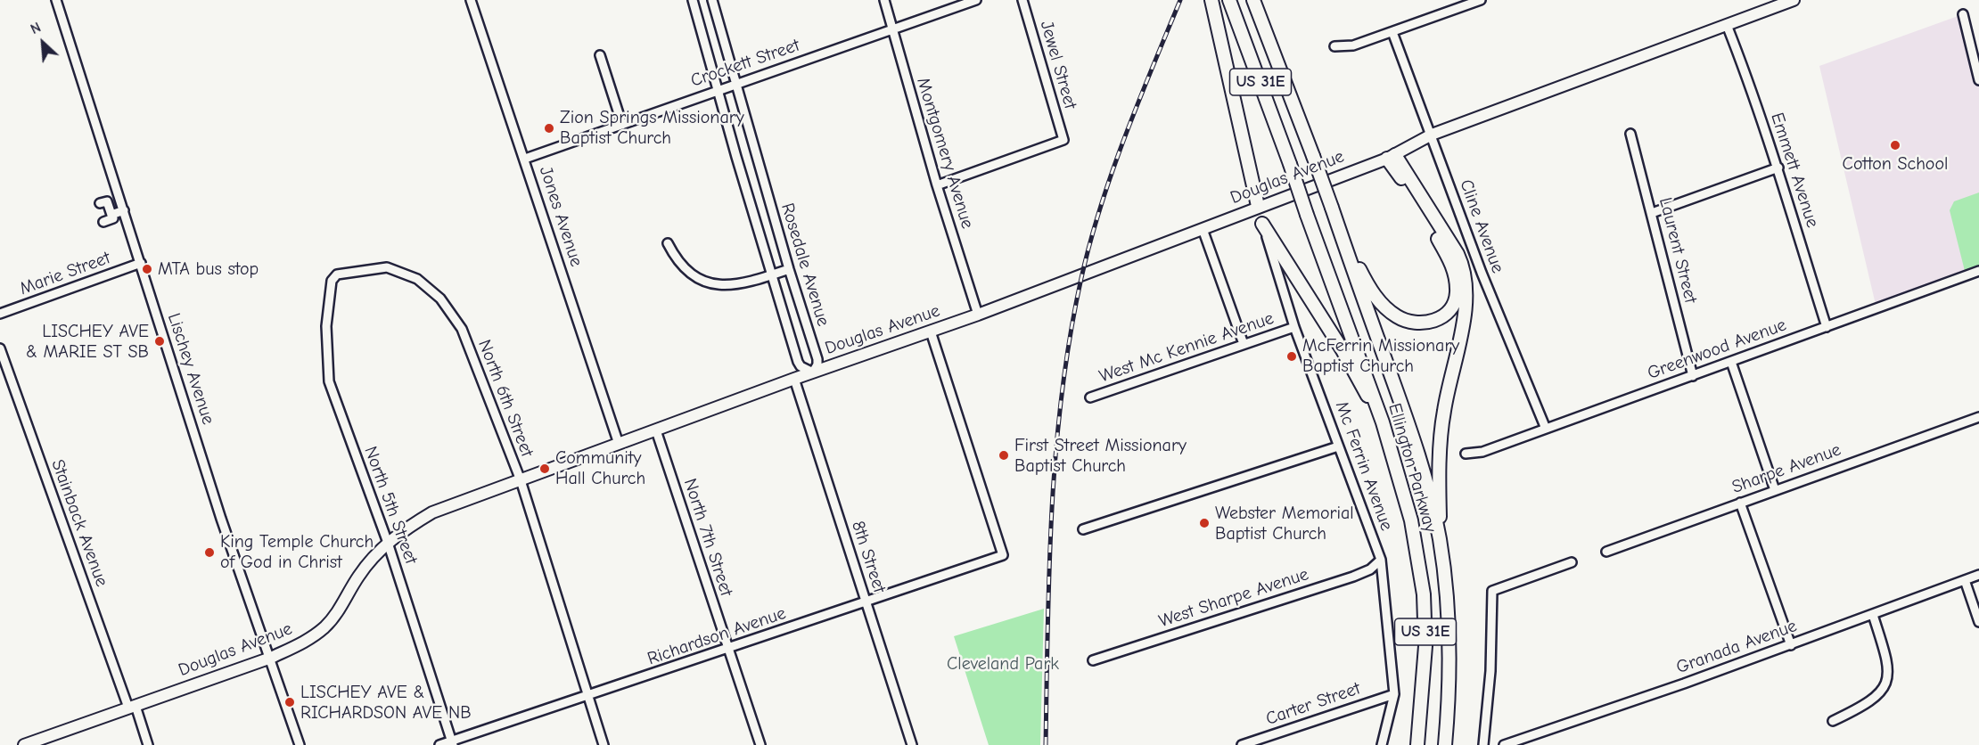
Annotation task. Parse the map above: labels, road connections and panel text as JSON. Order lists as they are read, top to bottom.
{
  "streets": {
    "highway": ["US 31E", "Ellington Parkway"],
    "main road": ["Douglas Avenue", "Mc Ferrin Avenue"],
    "street": [
      "Crockett Street",
      "Jewel Street",
      "Montgomery Avenue",
      "Emmett Avenue",
      "Jones Avenue",
      "Cline Avenue",
      "Laurent Street",
      "Rosedale Avenue",
      "Marie Street",
      "West Mc Kennie Avenue",
      "Greenwood Avenue",
      "Lischey Avenue",
      "North 6th Street",
      "Sharpe Avenue",
      "North 5th Street",
      "Stainback Avenue",
      "North 7th Street",
      "8th Street",
      "West Sharpe Avenue",
      "Richardson Avenue",
      "Granada Avenue",
      "Carter Street"
    ]
  },
  "crossings": [
    ["Crockett Street", "Montgomery Avenue"],
    ["Crockett Street", "Jones Avenue"],
    ["Crockett Street", "Rosedale Avenue"],
    ["Jewel Street", "Montgomery Avenue"],
    ["Montgomery Avenue", "Douglas Avenue"],
    ["Emmett Avenue", "Douglas Avenue"],
    ["Emmett Avenue", "Greenwood Avenue"],
    ["Douglas Avenue", "Jones Avenue"],
    ["Douglas Avenue", "Cline Avenue"],
    ["Douglas Avenue", "Rosedale Avenue"],
    ["Douglas Avenue", "Lischey Avenue"],
    ["Douglas Avenue", "North 6th Street"],
    ["Douglas Avenue", "Mc Ferrin Avenue"],
    ["Douglas Avenue", "North 5th Street"],
    ["Douglas Avenue", "Stainback Avenue"],
    ["Douglas Avenue", "North 7th Street"],
    ["Douglas Avenue", "8th Street"],
    ["Douglas Avenue", "Richardson Avenue"],
    ["Cline Avenue", "Greenwood Avenue"],
    ["Laurent Street", "Greenwood Avenue"],
    ["Marie Street", "Lischey Avenue"],
    ["West Mc Kennie Avenue", "Mc Ferrin Avenue"],
    ["North 6th Street", "North 5th Street"],
    ["North 6th Street", "Richardson Avenue"],
    ["Mc Ferrin Avenue", "West Sharpe Avenue"],
    ["Mc Ferrin Avenue", "Carter Street"],
    ["North 5th Street", "Richardson Avenue"],
    ["North 7th Street", "Richardson Avenue"],
    ["8th Street", "Richardson Avenue"]
  ],
  "parks": ["Cleveland Park"],
  "places": [
    "Zion Springs Missionary Baptist Church",
    "Cotton School",
    "MTA bus stop",
    "LISCHEY AVE & MARIE ST SB",
    "McFerrin Missionary Baptist Church",
    "First Street Missionary Baptist Church",
    "Community Hall Church",
    "Webster Memorial Baptist Church",
    "King Temple Church of God in Christ",
    "LISCHEY AVE & RICHARDSON AVE NB"
  ],
  "north": "top left"
}
